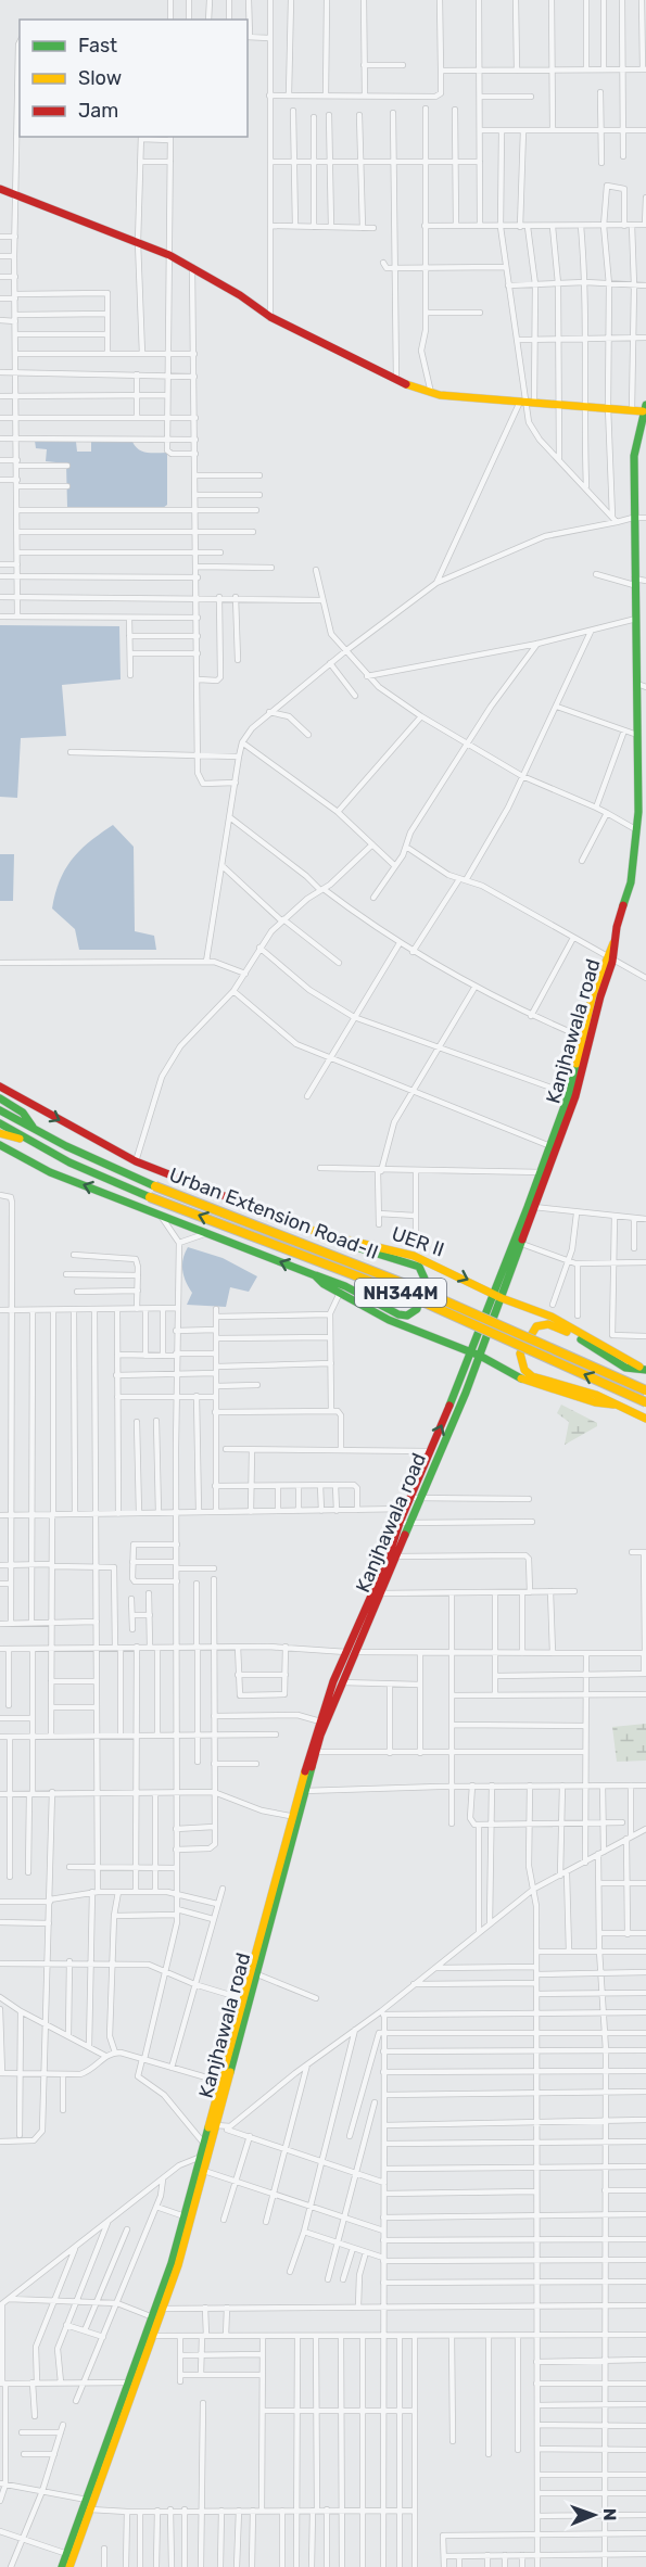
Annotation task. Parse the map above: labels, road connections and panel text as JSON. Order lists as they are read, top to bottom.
{
  "streets": {
    "main road": [
      "Kanjhawala road",
      "Urban Extension Road-II",
      "UER II",
      "NH344M"
    ]
  },
  "crossings": [
    ["Kanjhawala road", "UER II"]
  ],
  "legend": ["Fast", "Slow", "Jam"],
  "north": "right"
}
